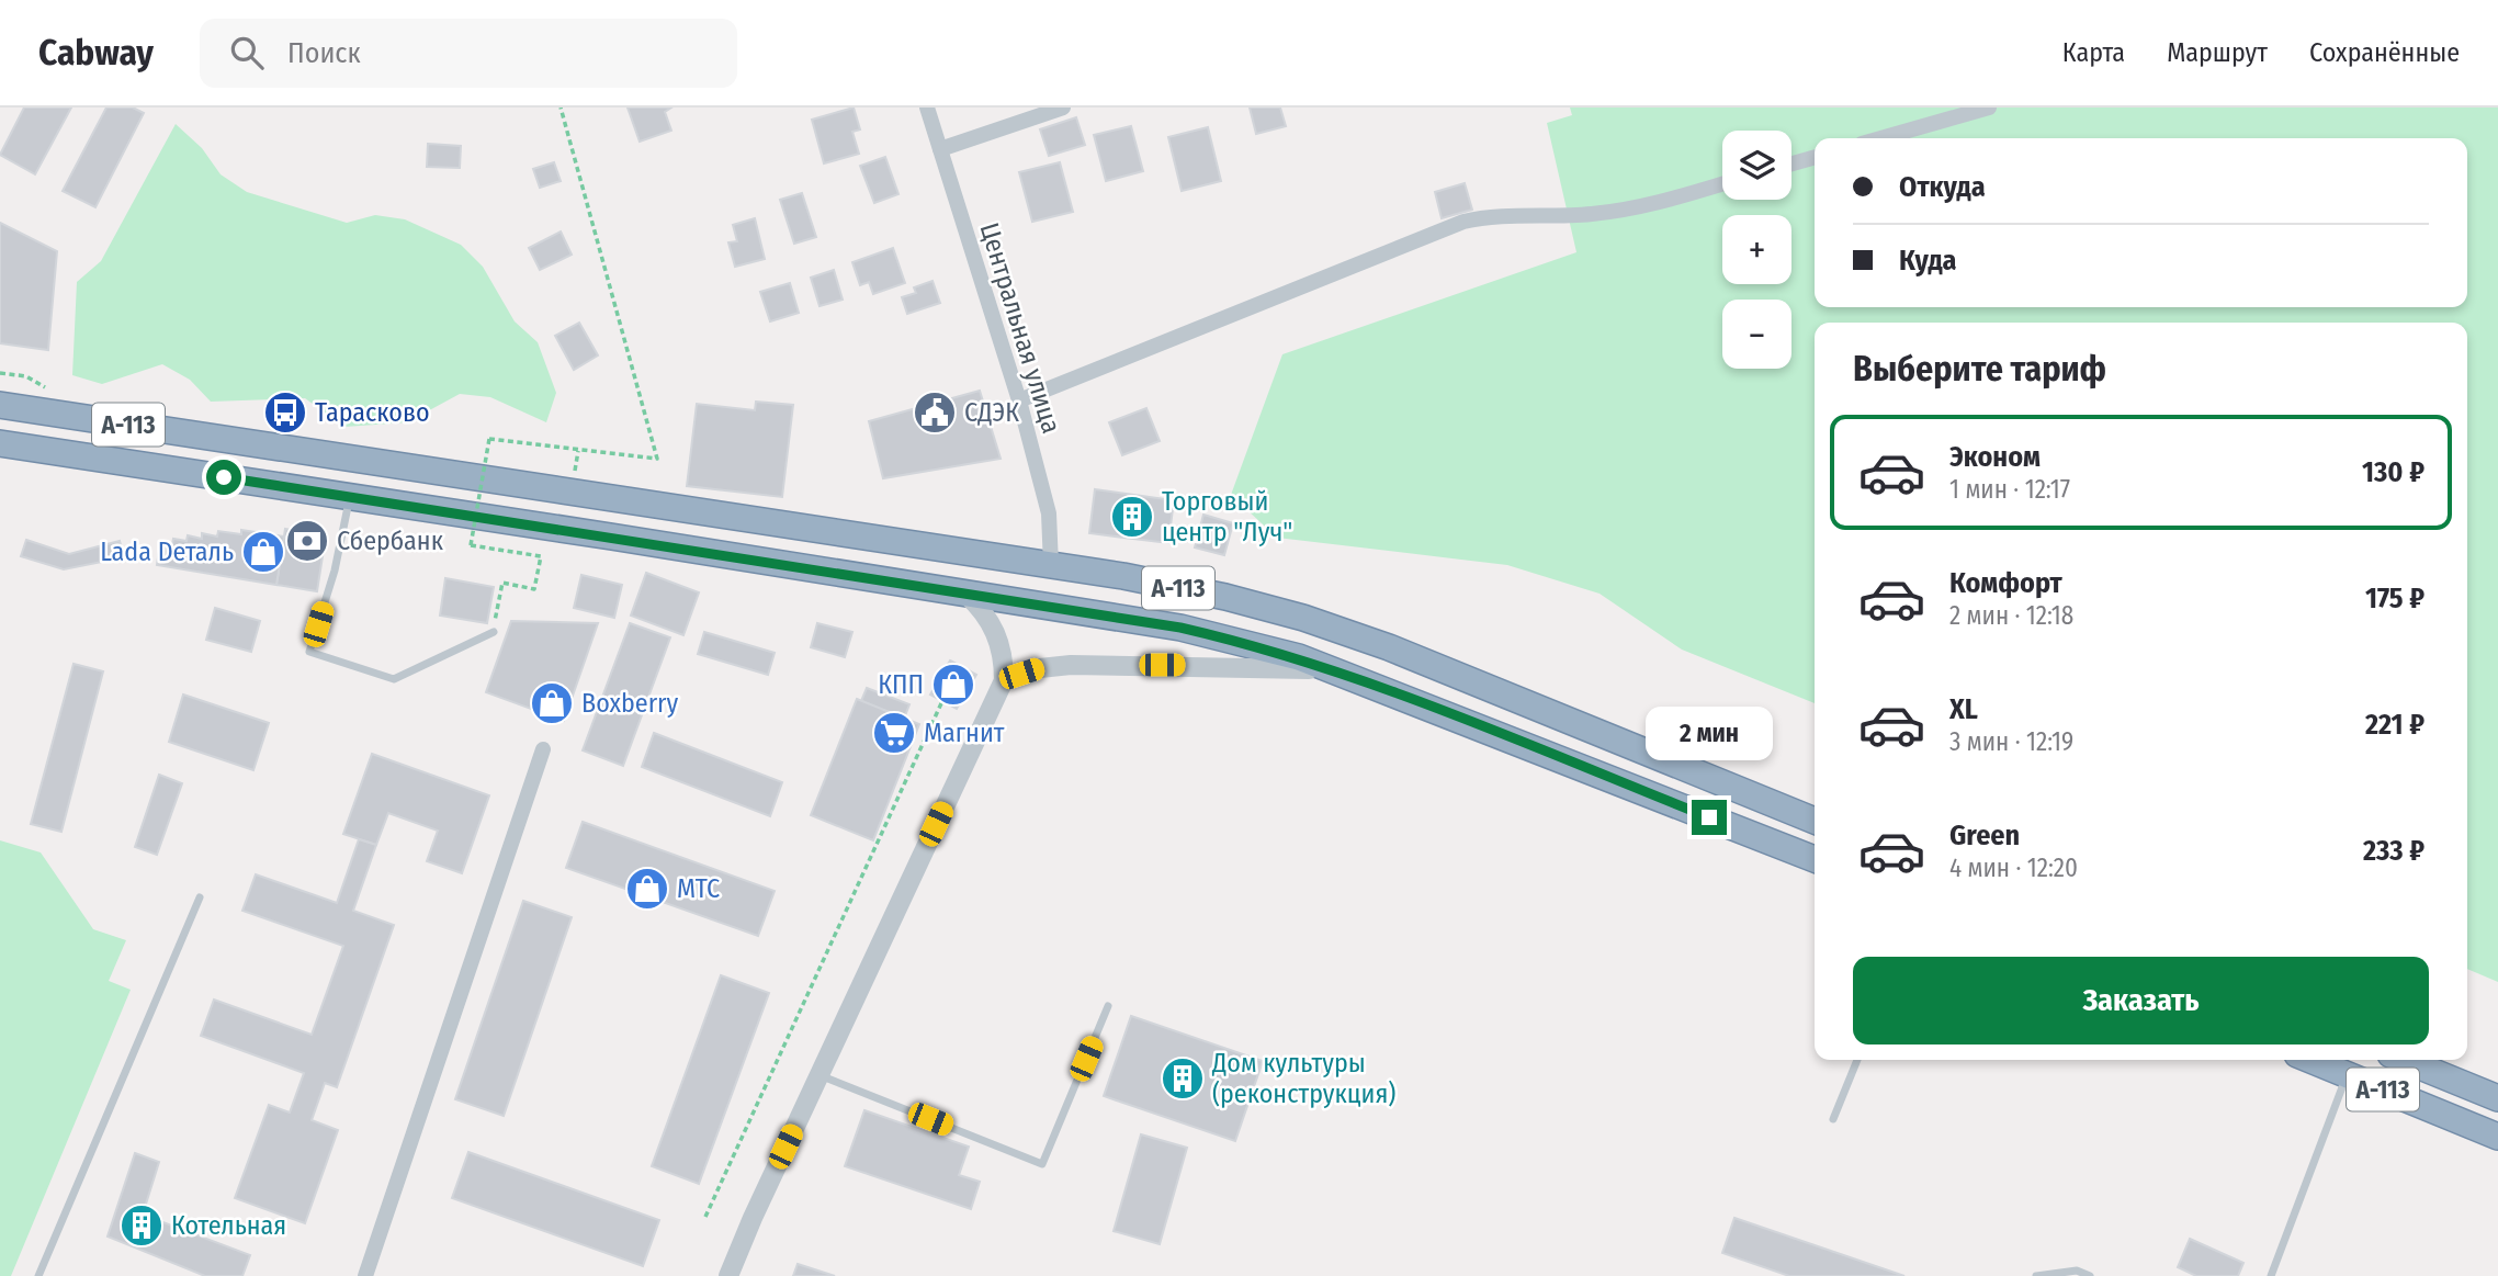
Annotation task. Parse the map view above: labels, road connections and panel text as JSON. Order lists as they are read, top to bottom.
{
  "streets": {
    "highway": ["А-113"],
    "street": ["Центральная улица"]
  },
  "crossings": [
    ["Центральная улица", "А-113"]
  ],
  "places": {
    "bus stop": ["Тарасково"],
    "public building": ["СДЭК"],
    "building": ["Торговый центр \"Луч\"", "Дом культуры (реконструкция)", "Котельная"],
    "bank": ["Сбербанк"],
    "shop": [
      "Lada Dеталь",
      "КПП",
      "Boxberry",
      "МТС"
    ],
    "supermarket": ["Магнит"]
  },
  "page": {
    "header": "Cabway",
    "search": "Поиск",
    "nav": ["Карта", "Маршрут", "Сохранённые"],
    "map_buttons": ["+", "−"],
    "banner": ["Откуда", "Куда"],
    "heading": "Выберите тариф",
    "list": [
      {
        "name": "Эконом",
        "note": "1 мин · 12:17",
        "value": "130 ₽"
      },
      {
        "name": "Комфорт",
        "note": "2 мин · 12:18",
        "value": "175 ₽"
      },
      {
        "name": "XL",
        "note": "3 мин · 12:19",
        "value": "221 ₽"
      },
      {
        "name": "Green",
        "note": "4 мин · 12:20",
        "value": "233 ₽"
      }
    ],
    "bubble": "2 мин",
    "buttons": "Заказать"
  }
}
